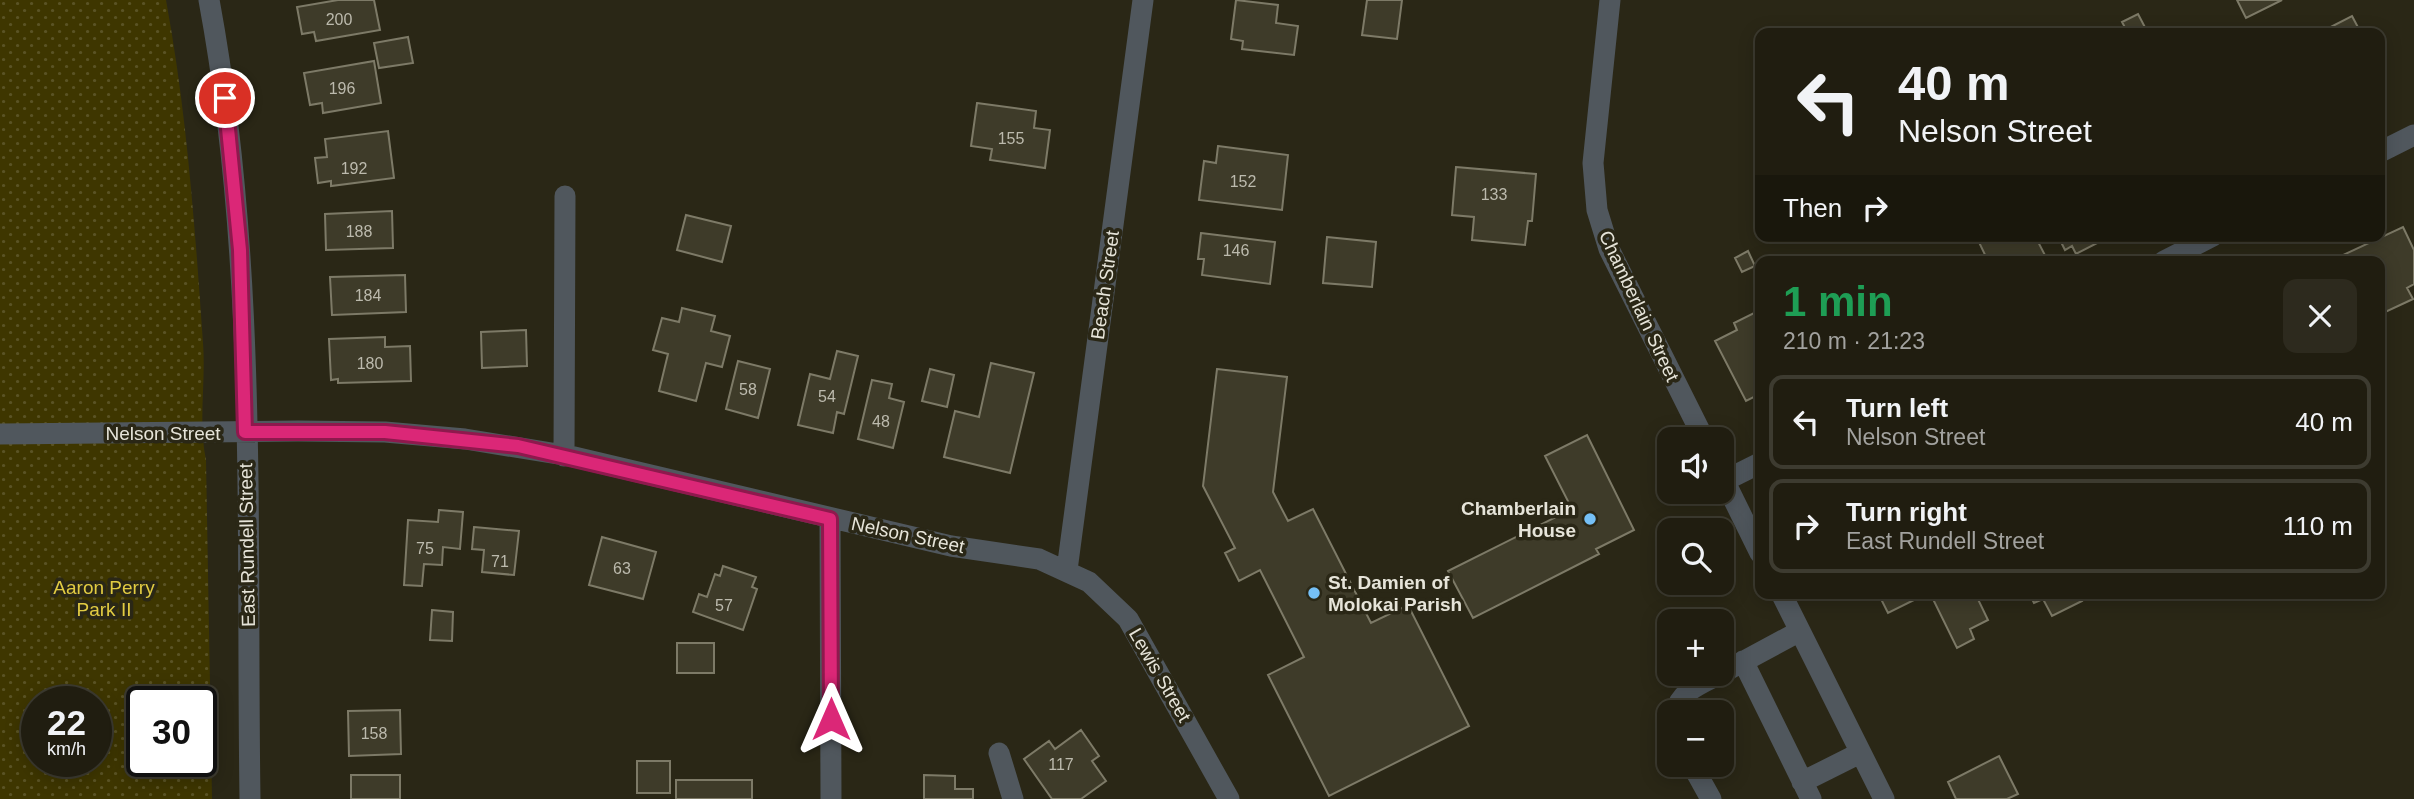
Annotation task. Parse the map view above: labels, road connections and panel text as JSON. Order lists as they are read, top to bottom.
{
  "streets": {
    "street": [
      "Beach Street",
      "Chamberlain Street",
      "Nelson Street",
      "East Rundell Street",
      "Lewis Street"
    ]
  },
  "crossings": [
    ["Beach Street", "Nelson Street"],
    ["Beach Street", "Lewis Street"],
    ["Nelson Street", "East Rundell Street"],
    ["Nelson Street", "Lewis Street"]
  ],
  "parks": ["Aaron Perry Park II"],
  "places": ["Chamberlain House", "St. Damien of Molokai Parish"],
  "house_numbers": [
    "200",
    "196",
    "155",
    "192",
    "152",
    "133",
    "188",
    "146",
    "184",
    "180",
    "58",
    "54",
    "48",
    "75",
    "71",
    "63",
    "57",
    "158",
    "117"
  ],
  "page": {
    "turn": ["40 m", "Nelson Street"],
    "then": "Then",
    "heading": ["1 min", "210 m · 21:23"],
    "list": [
      {
        "name": "Turn left",
        "note": "Nelson Street",
        "value": "40 m"
      },
      {
        "name": "Turn right",
        "note": "East Rundell Street",
        "value": "110 m"
      }
    ],
    "map_buttons": ["+", "−"],
    "speed": "22 km/h",
    "limit": "30"
  }
}
